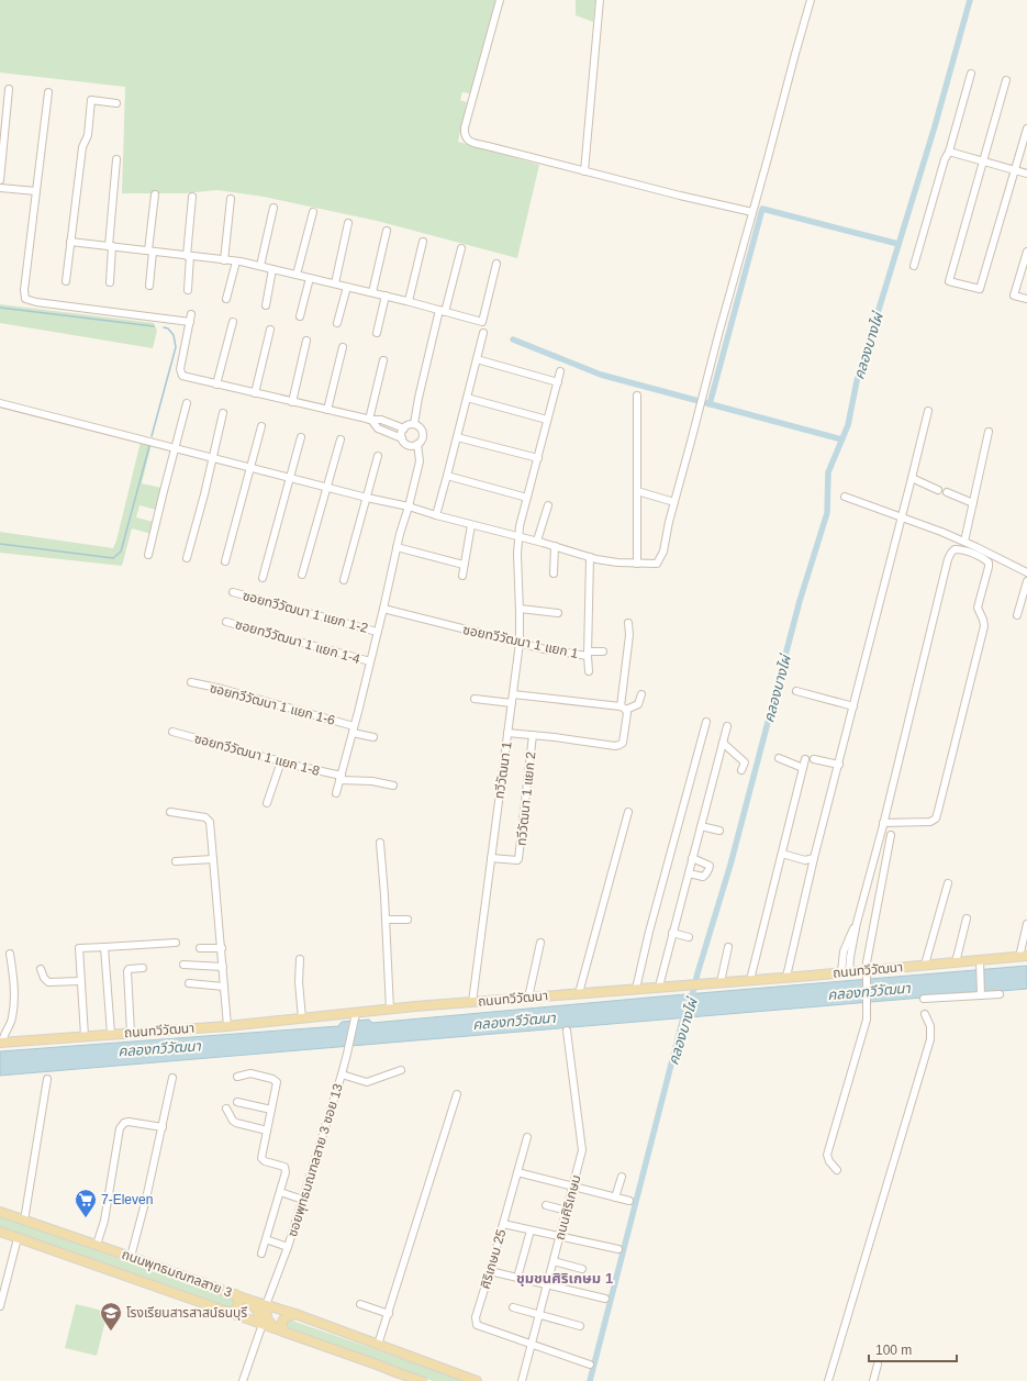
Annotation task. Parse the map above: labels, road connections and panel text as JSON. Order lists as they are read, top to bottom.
{
  "streets": {
    "main road": ["ถนนทวีวัฒนา", "ถนนพุทธมณฑลสาย 3"],
    "street": [
      "ซอยทวีวัฒนา 1 แยก 1-2",
      "ซอยทวีวัฒนา 1 แยก 1-4",
      "ซอยทวีวัฒนา 1 แยก 1",
      "ซอยทวีวัฒนา 1 แยก 1-6",
      "ซอยทวีวัฒนา 1 แยก 1-8",
      "ทวีวัฒนา 1",
      "ทวีวัฒนา 1 แยก 2",
      "ซอยพุทธมณฑลสาย 3 ซอย 13",
      "ถนนศิริเกษม",
      "ศิริเกษม 25"
    ]
  },
  "crossings": [
    ["ซอยทวีวัฒนา 1 แยก 1", "ทวีวัฒนา 1"],
    ["ทวีวัฒนา 1", "ทวีวัฒนา 1 แยก 2"],
    ["ทวีวัฒนา 1", "ถนนทวีวัฒนา"],
    ["ถนนทวีวัฒนา", "ซอยพุทธมณฑลสาย 3 ซอย 13"],
    ["ซอยพุทธมณฑลสาย 3 ซอย 13", "ถนนพุทธมณฑลสาย 3"],
    ["ถนนศิริเกษม", "ศิริเกษม 25"]
  ],
  "districts": ["ชุมชนศิริเกษม 1"],
  "water": ["คลองบางไผ่", "คลองทวีวัฒนา"],
  "places": {
    "supermarket": ["7-Eleven"],
    "school or university": ["โรงเรียนสารสาสน์ธนบุรี"]
  },
  "scale_bar": "100 m"
}
